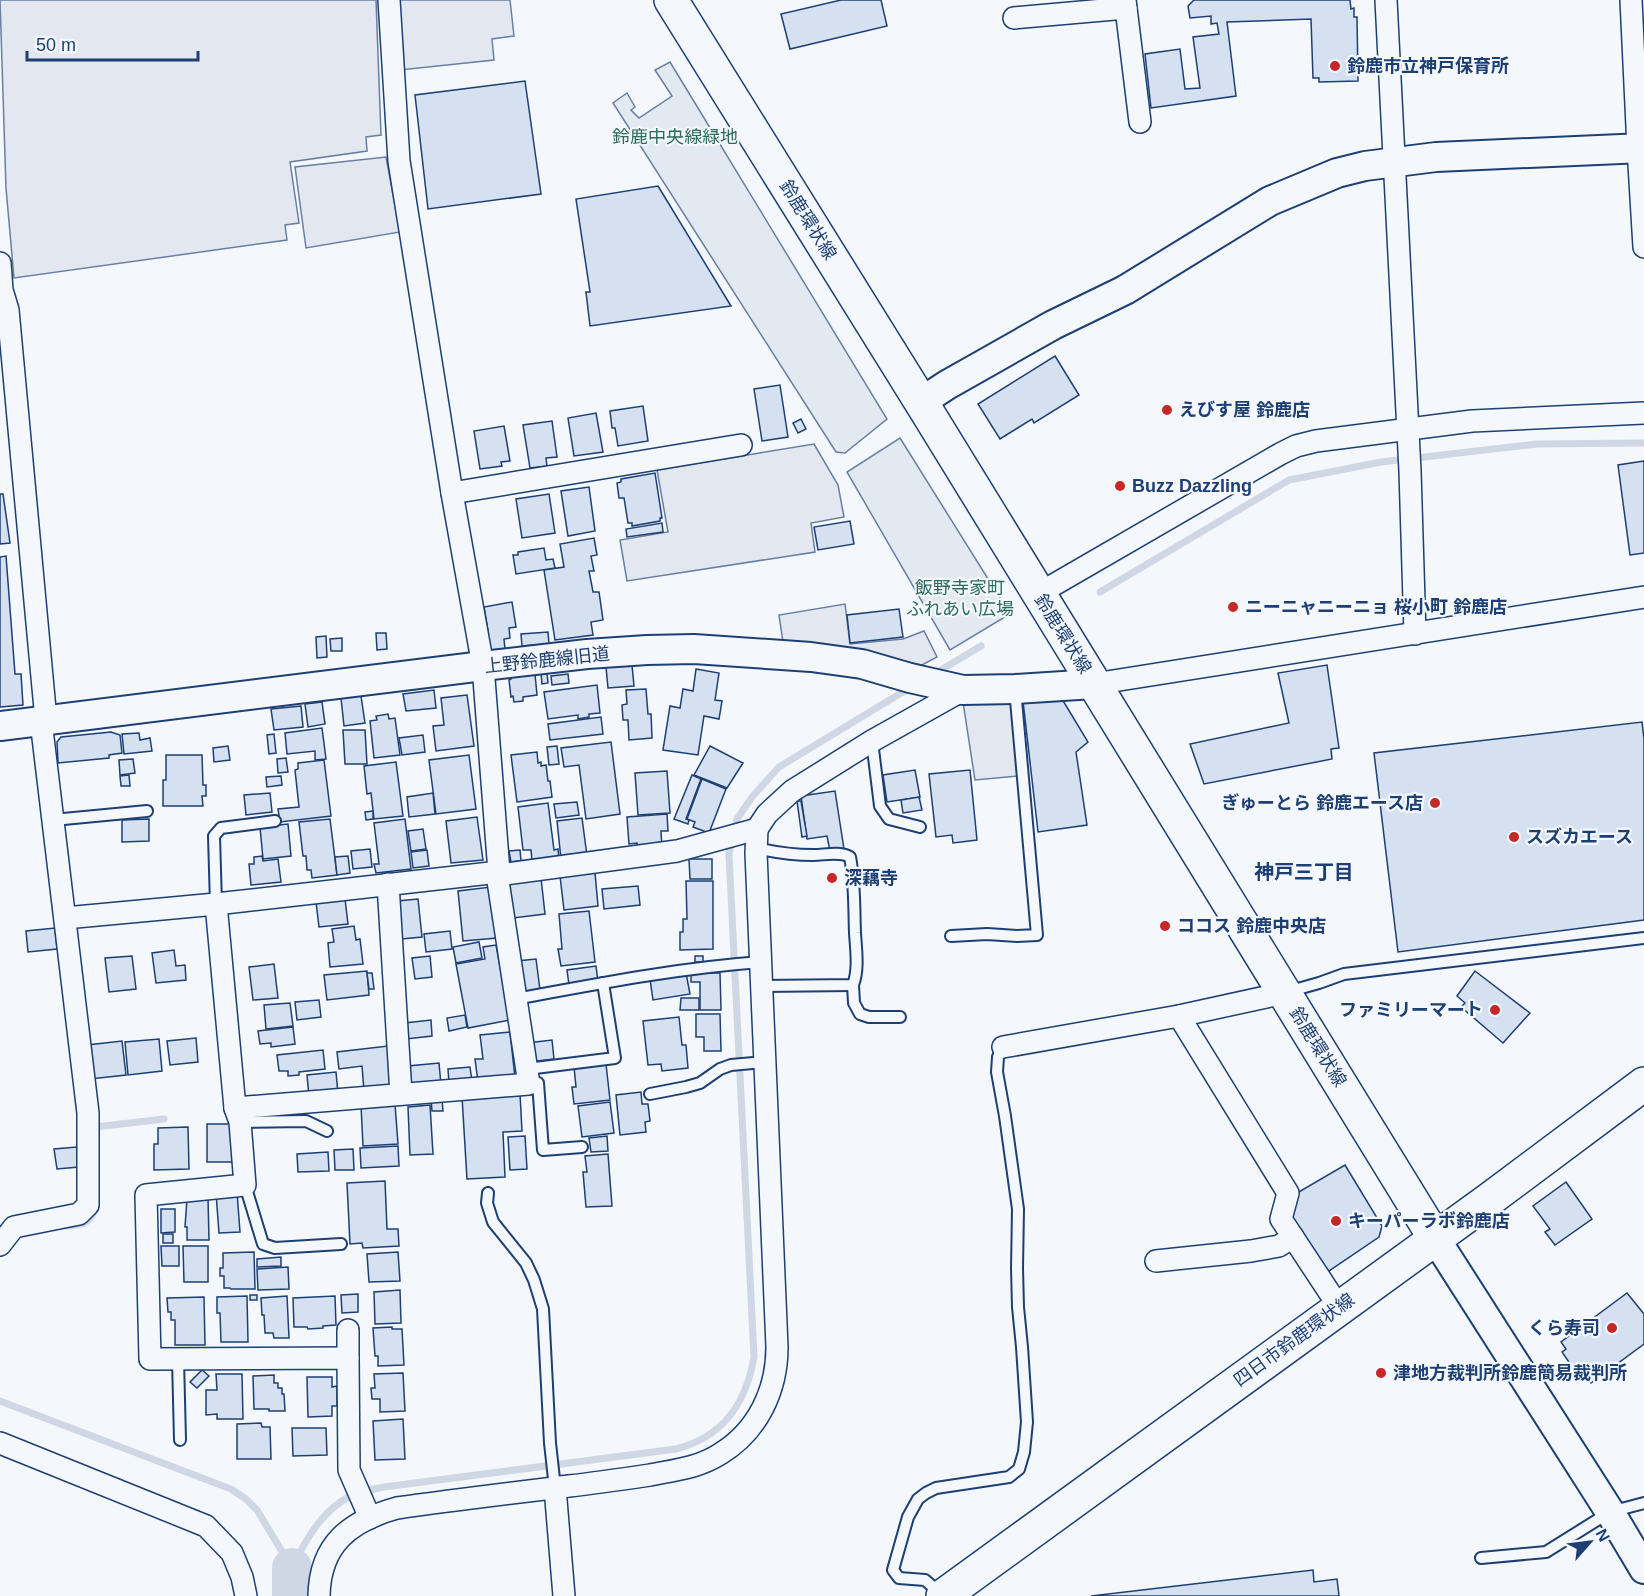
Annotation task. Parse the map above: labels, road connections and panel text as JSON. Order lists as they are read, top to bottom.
{
  "streets": {
    "main road": ["鈴鹿環状線", "四日市鈴鹿環状線"],
    "street": ["上野鈴鹿線旧道"]
  },
  "crossings": [
    ["鈴鹿環状線", "上野鈴鹿線旧道"],
    ["鈴鹿環状線", "四日市鈴鹿環状線"]
  ],
  "districts": ["神戸三丁目"],
  "parks": ["鈴鹿中央線緑地", "飯野寺家町 ふれあい広場"],
  "places": [
    "鈴鹿市立神戸保育所",
    "えびす屋 鈴鹿店",
    "Buzz Dazzling",
    "ニーニャニーニョ 桜小町 鈴鹿店",
    "ぎゅーとら 鈴鹿エース店",
    "スズカエース",
    "深藕寺",
    "ココス 鈴鹿中央店",
    "ファミリーマート",
    "キーパーラボ鈴鹿店",
    "くら寿司",
    "津地方裁判所鈴鹿簡易裁判所"
  ],
  "scale_bar": "50 m",
  "north": "top right"
}
